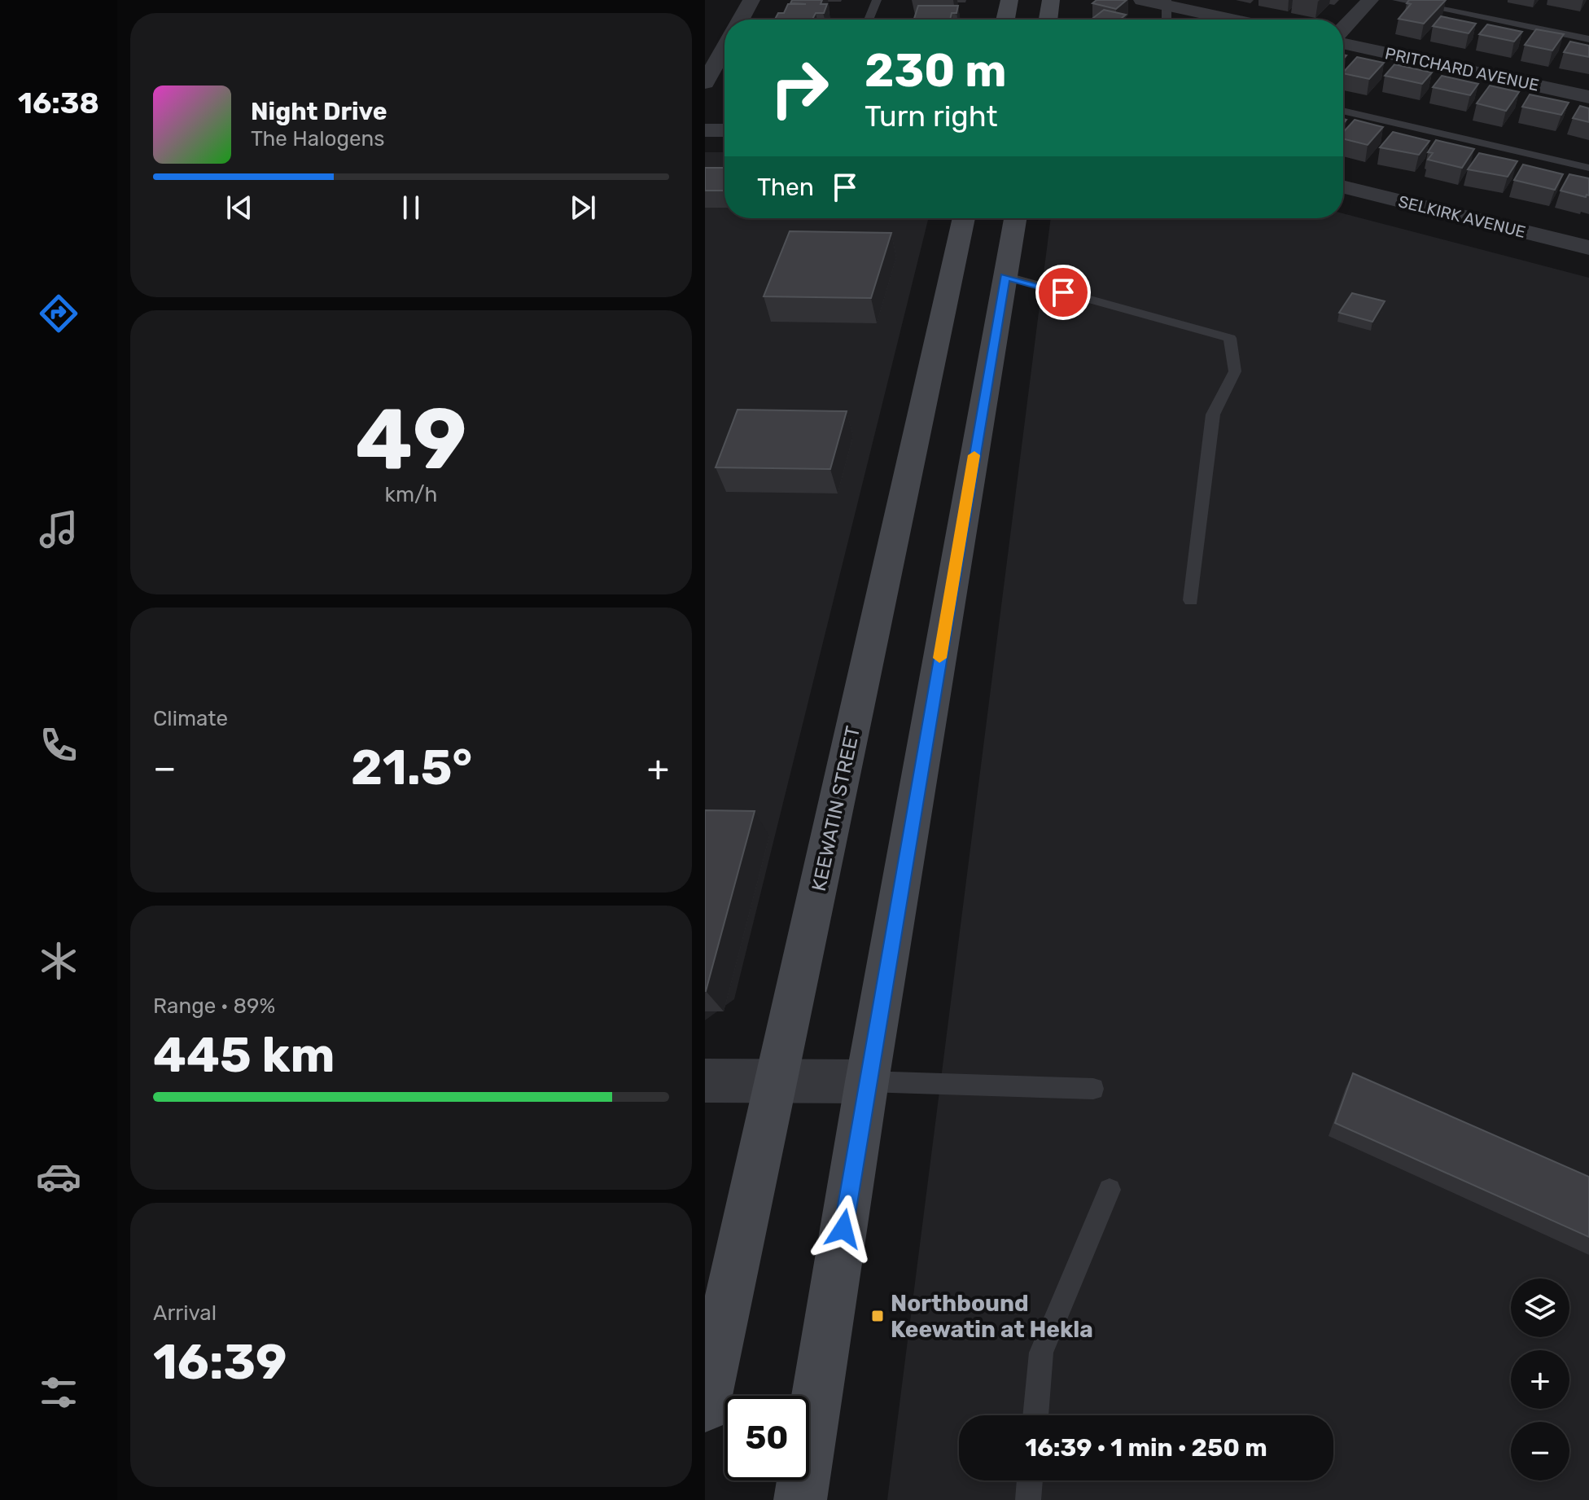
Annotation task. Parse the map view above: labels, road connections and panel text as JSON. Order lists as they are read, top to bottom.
{
  "streets": {
    "main road": ["KEEWATIN STREET"],
    "street": ["PRITCHARD AVENUE", "SELKIRK AVENUE"]
  },
  "places": {
    "transit": ["Northbound Keewatin at Hekla"]
  },
  "page": {
    "tabs": "16:38",
    "turn": ["230 m", "Turn right"],
    "song": ["Night Drive", "The Halogens"],
    "then": "Then",
    "tile": [
      ["49", "km/h"],
      "Climate",
      ["Range · 89%", "445 km"],
      ["Arrival", "16:39"]
    ],
    "heat": ["−", "21.5°", "+"],
    "map_buttons": ["+", "−"],
    "limit": "50",
    "trip": "16:39 · 1 min · 250 m"
  }
}
